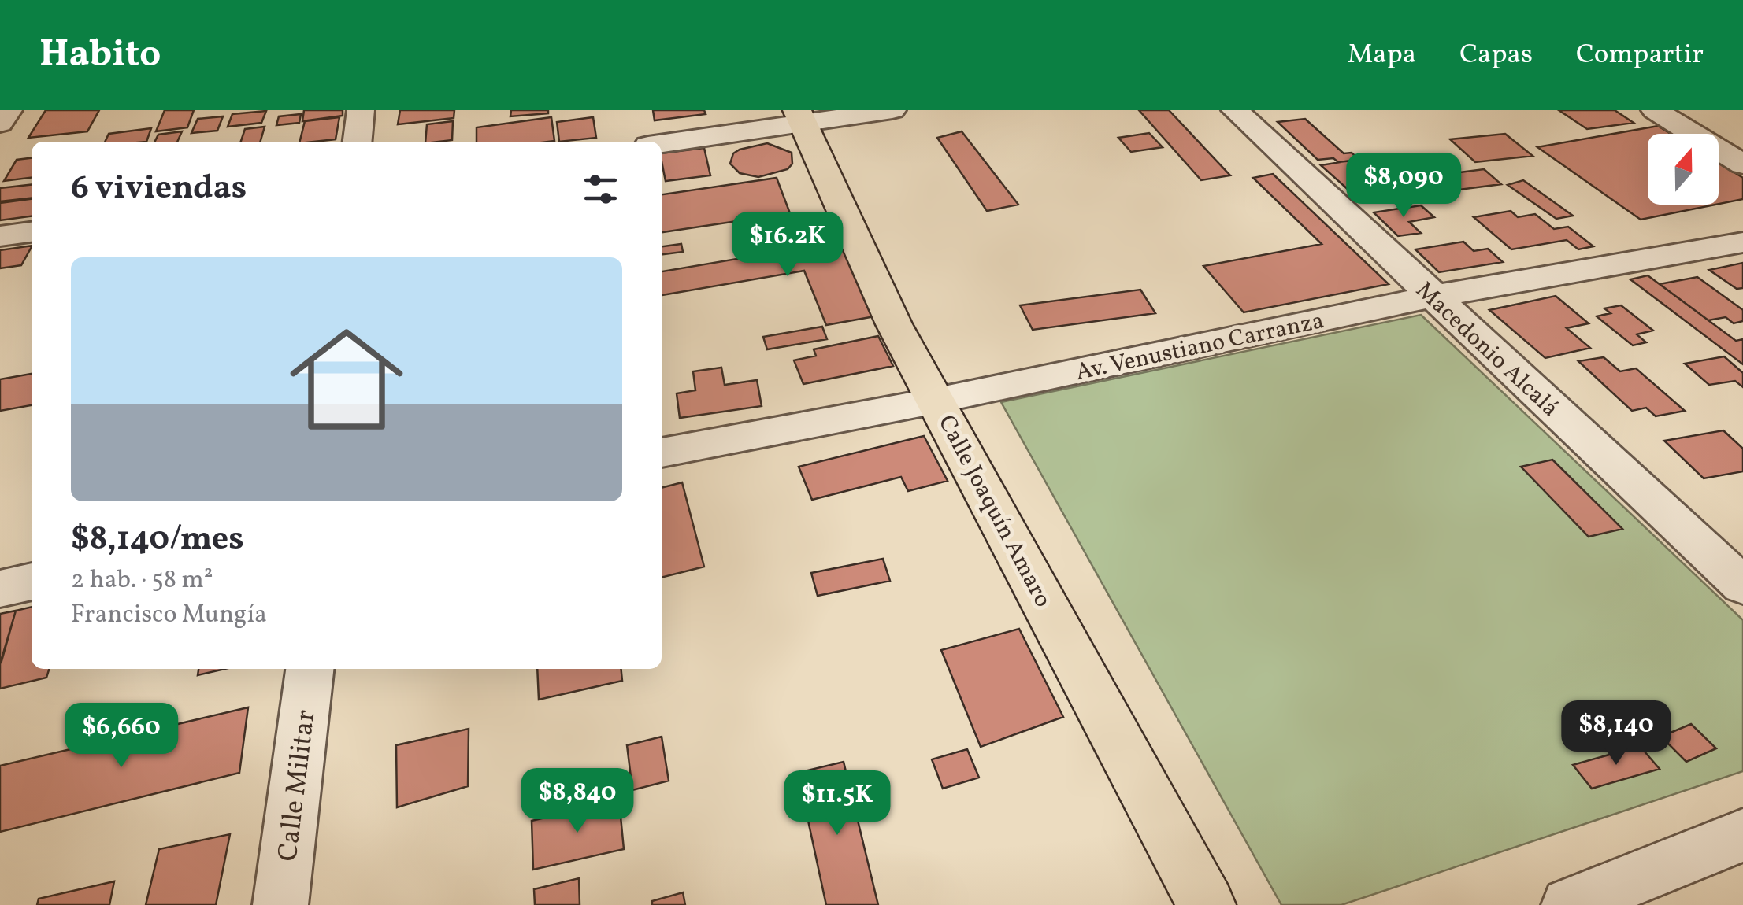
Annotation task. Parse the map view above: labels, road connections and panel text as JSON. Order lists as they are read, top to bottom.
{
  "streets": {
    "main road": ["Calle Joaquín Amaro"],
    "street": ["Av. Venustiano Carranza", "Macedonio Alcalá", "Calle Militar"]
  },
  "crossings": [
    ["Av. Venustiano Carranza", "Macedonio Alcalá"],
    ["Av. Venustiano Carranza", "Calle Joaquín Amaro"]
  ],
  "north": "top",
  "page": {
    "header": "Habito",
    "nav": ["Mapa", "Capas", "Compartir"],
    "heading": "6 viviendas",
    "price": [
      "$8,090",
      "$16.2K",
      "$8,140",
      "$6,660",
      "$8,840",
      "$11.5K"
    ],
    "list": [
      {
        "name": "$8,140/mes",
        "note": "2 hab. · 58 m² · Francisco Mungía"
      }
    ]
  }
}
